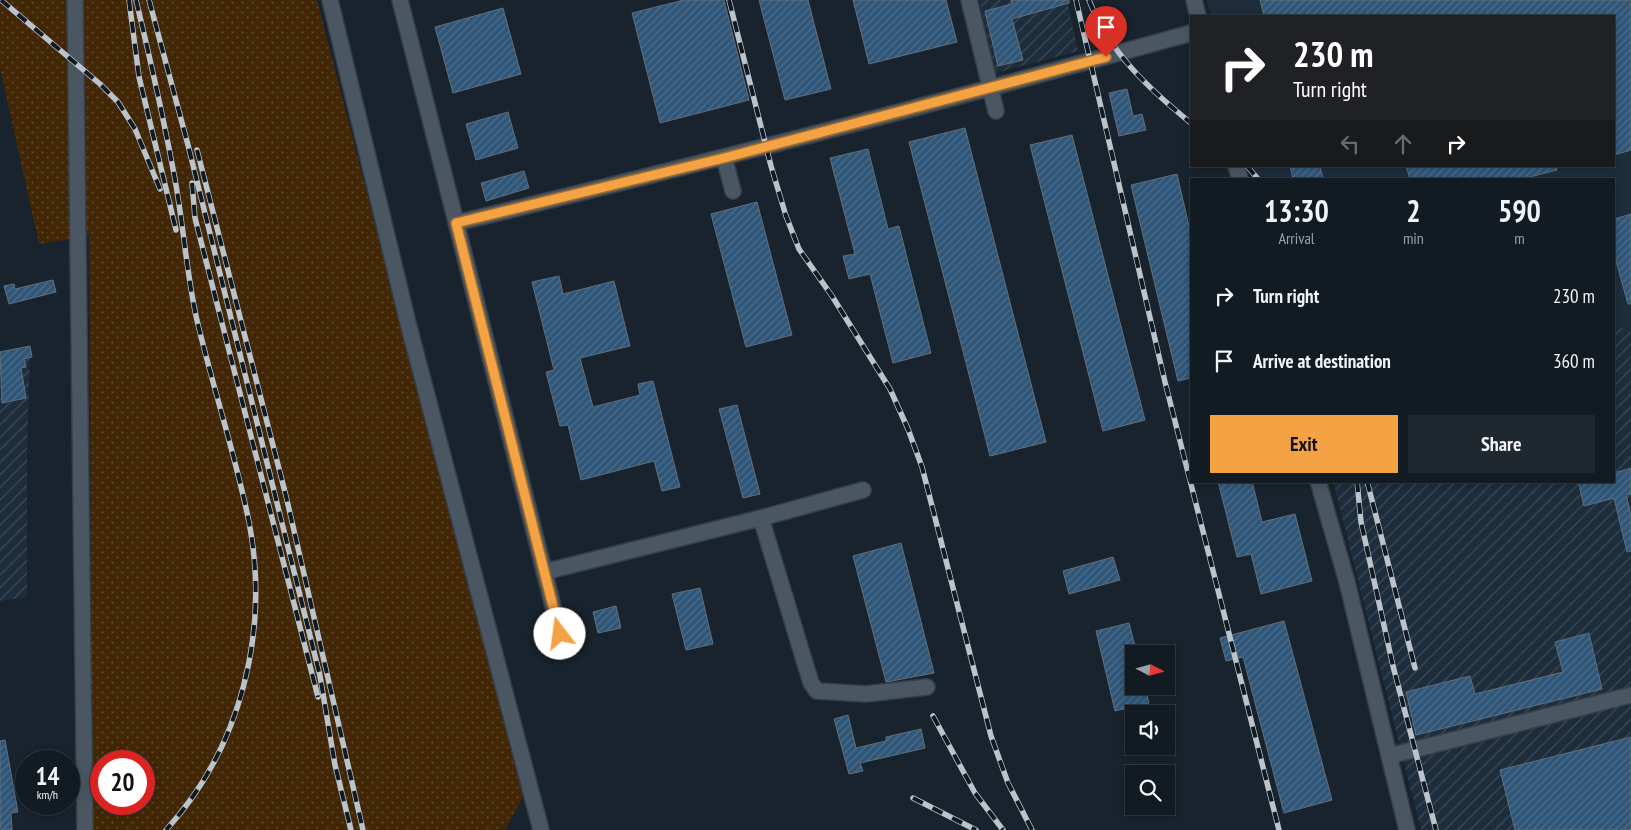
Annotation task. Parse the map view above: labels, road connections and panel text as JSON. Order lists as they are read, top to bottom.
{
  "north": "right",
  "page": {
    "turn": ["230 m", "Turn right"],
    "eta": [
      "13:30",
      "Arrival",
      "2",
      "min",
      "590",
      "m"
    ],
    "list": [
      {
        "name": "Turn right",
        "value": "230 m"
      },
      {
        "name": "Arrive at destination",
        "value": "360 m"
      }
    ],
    "buttons": ["Exit", "Share"],
    "speed": "14 km/h",
    "limit": "20"
  }
}
